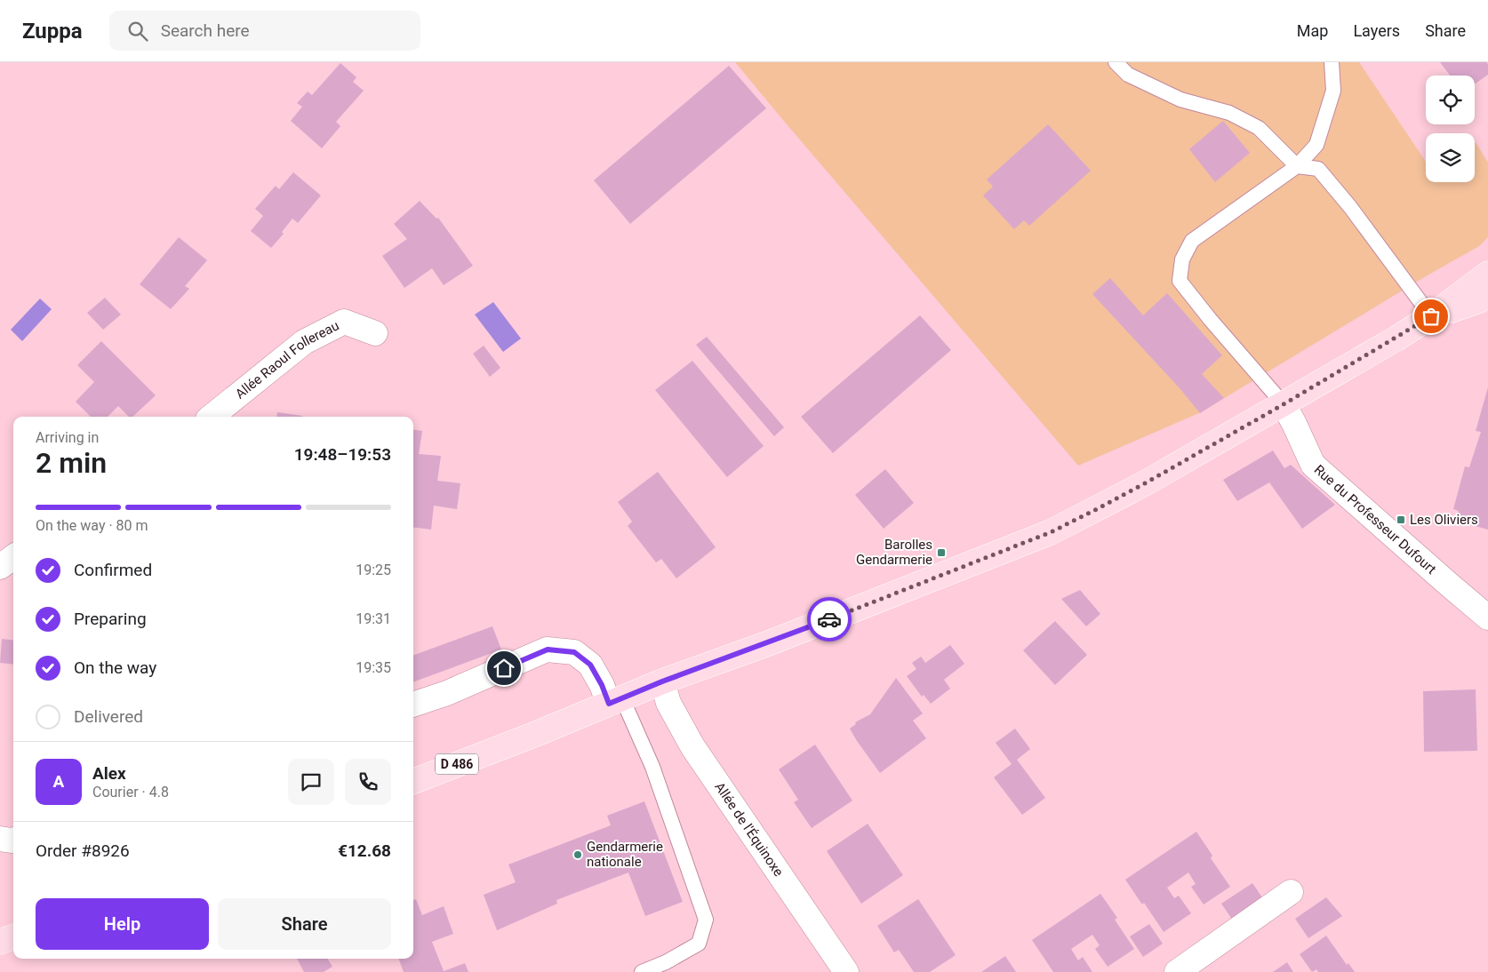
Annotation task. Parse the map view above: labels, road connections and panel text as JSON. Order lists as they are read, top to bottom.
{
  "streets": {
    "main road": ["D 486"],
    "street": ["Allée Raoul Follereau", "Rue du Professeur Dufourt", "Allée de l'Équinoxe"]
  },
  "crossings": [
    ["Rue du Professeur Dufourt", "D 486"],
    ["D 486", "Allée de l'Équinoxe"]
  ],
  "places": {
    "transit": ["Les Oliviers", "Barolles Gendarmerie"],
    "other": ["Gendarmerie nationale"]
  },
  "page": {
    "header": "Zuppa",
    "search": "Search here",
    "nav": ["Map", "Layers", "Share"],
    "heading": ["2 min", "Arriving in", "19:48–19:53"],
    "panel": [
      "Alex",
      "Courier · 4.8",
      "Order #8926",
      "€12.68"
    ],
    "bar": "On the way · 80 m",
    "list": [
      ["Confirmed", "19:25"],
      ["Preparing", "19:31"],
      ["On the way", "19:35"],
      "Delivered"
    ],
    "round": "A",
    "buttons": ["Help", "Share"]
  }
}
